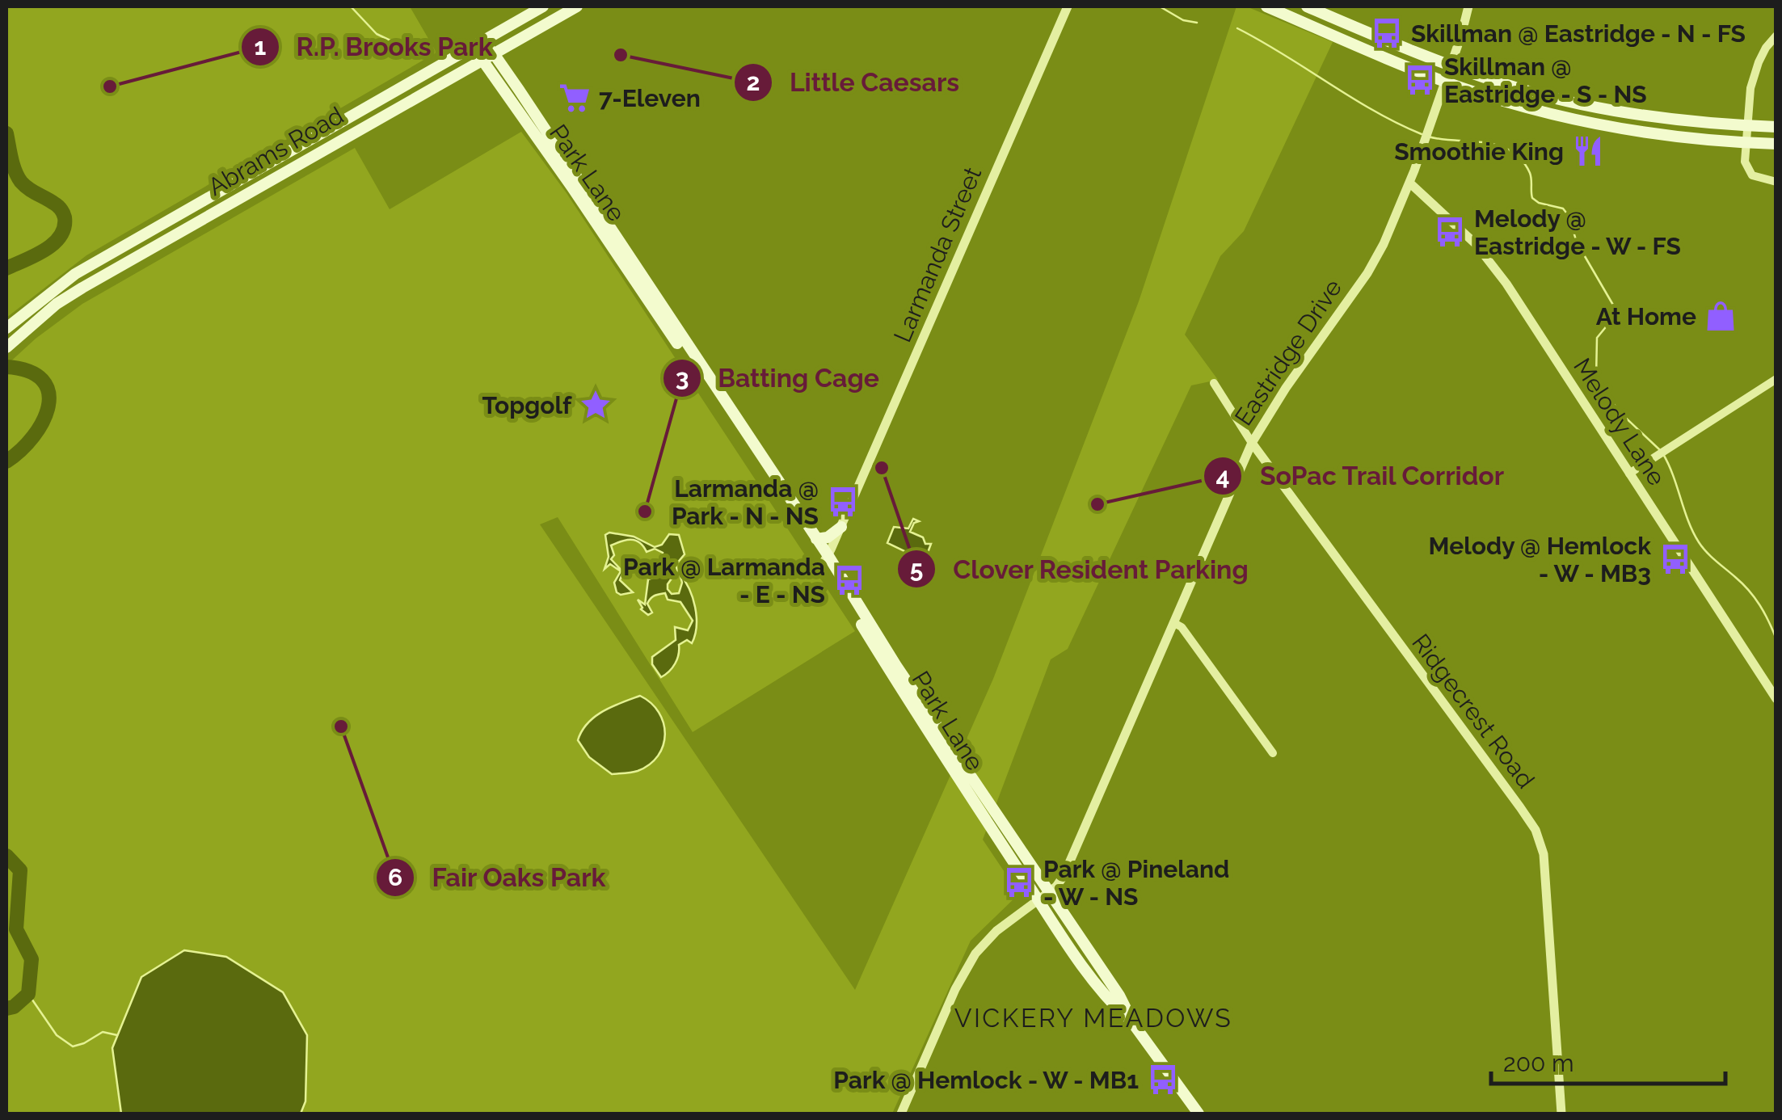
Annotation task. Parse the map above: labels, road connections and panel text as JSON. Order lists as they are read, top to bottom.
{
  "streets": {
    "main road": ["Abrams Road", "Park Lane"],
    "street": [
      "Larmanda Street",
      "Eastridge Drive",
      "Melody Lane",
      "Ridgecrest Road"
    ]
  },
  "crossings": [
    ["Abrams Road", "Park Lane"],
    ["Park Lane", "Larmanda Street"],
    ["Park Lane", "Eastridge Drive"],
    ["Eastridge Drive", "Melody Lane"],
    ["Eastridge Drive", "Ridgecrest Road"]
  ],
  "districts": ["VICKERY MEADOWS"],
  "places": {
    "bus stop": [
      "Skillman @ Eastridge - N - FS",
      "Skillman @ Eastridge - S - NS",
      "Melody @ Eastridge - W - FS",
      "Larmanda @ Park - N - NS",
      "Melody @ Hemlock - W - MB3",
      "Park @ Larmanda - E - NS",
      "Park @ Pineland - W - NS",
      "Park @ Hemlock - W - MB1"
    ],
    "other": [
      "Little Caesars",
      "R.P. Brooks Park",
      "Clover Resident Parking",
      "SoPac Trail Corridor",
      "Batting Cage",
      "Fair Oaks Park"
    ],
    "supermarket": ["7-Eleven"],
    "restaurant": ["Smoothie King"],
    "shop": ["At Home"],
    "place": ["Topgolf"]
  },
  "scale_bar": "200 m"
}
